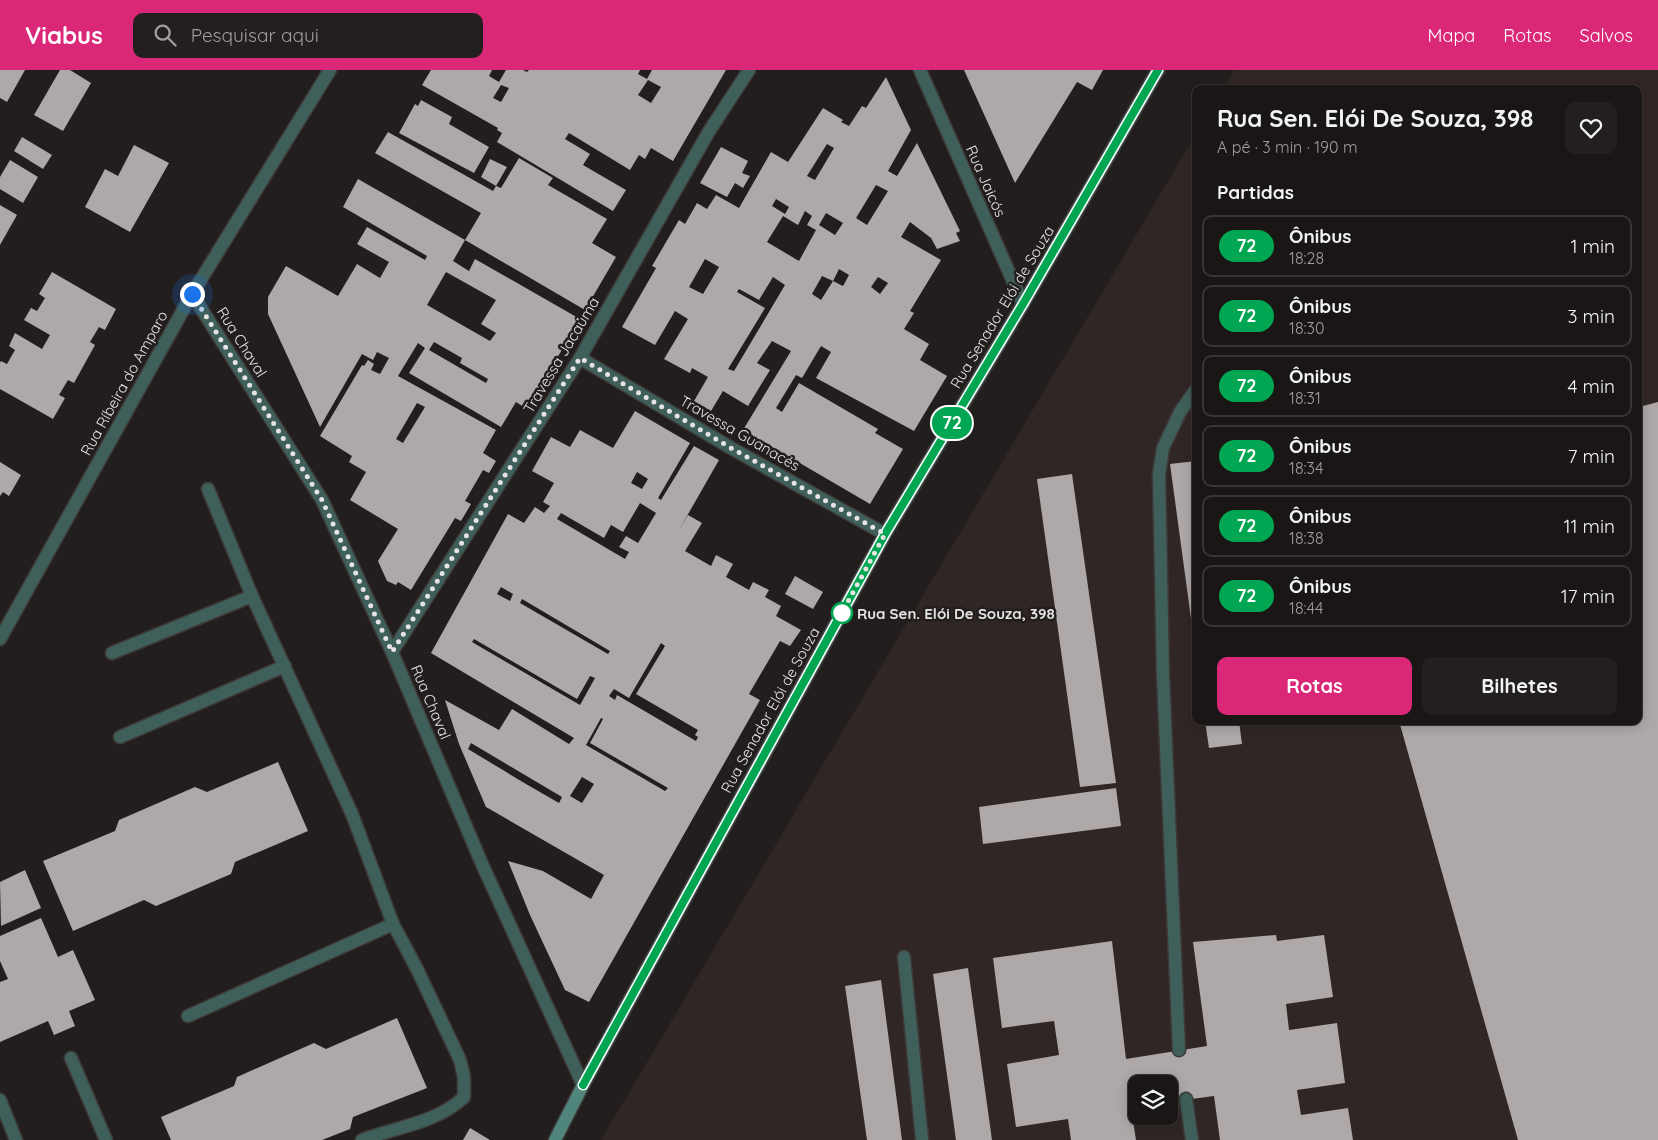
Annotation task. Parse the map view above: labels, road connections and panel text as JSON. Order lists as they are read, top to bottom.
{
  "streets": {
    "main road": ["Rua Senador Elói de Souza"],
    "street": [
      "Rua Jaicós",
      "Rua Chaval",
      "Travessa Jacaúma",
      "Rua Ríbeira do Amparo",
      "Travessa Guanacés"
    ]
  },
  "crossings": [
    ["Rua Jaicós", "Rua Senador Elói de Souza"],
    ["Rua Senador Elói de Souza", "Rua Chaval"],
    ["Rua Senador Elói de Souza", "Travessa Guanacés"],
    ["Rua Chaval", "Travessa Jacaúma"],
    ["Rua Chaval", "Rua Ríbeira do Amparo"],
    ["Travessa Jacaúma", "Travessa Guanacés"]
  ],
  "places": ["Rua Sen. Elói De Souza, 398"],
  "lines": ["bus line 72"],
  "page": {
    "header": "Viabus",
    "search": "Pesquisar aqui",
    "nav": ["Mapa", "Rotas", "Salvos"],
    "on_map": "72",
    "heading": [
      ["Rua Sen. Elói De Souza, 398", "A pé · 3 min · 190 m"],
      "Partidas"
    ],
    "list": [
      {
        "mark": "72",
        "name": "Ônibus",
        "note": "18:28",
        "value": "1 min"
      },
      {
        "mark": "72",
        "name": "Ônibus",
        "note": "18:30",
        "value": "3 min"
      },
      {
        "mark": "72",
        "name": "Ônibus",
        "note": "18:31",
        "value": "4 min"
      },
      {
        "mark": "72",
        "name": "Ônibus",
        "note": "18:34",
        "value": "7 min"
      },
      {
        "mark": "72",
        "name": "Ônibus",
        "note": "18:38",
        "value": "11 min"
      },
      {
        "mark": "72",
        "name": "Ônibus",
        "note": "18:44",
        "value": "17 min"
      }
    ],
    "buttons": ["Rotas", "Bilhetes"]
  }
}
